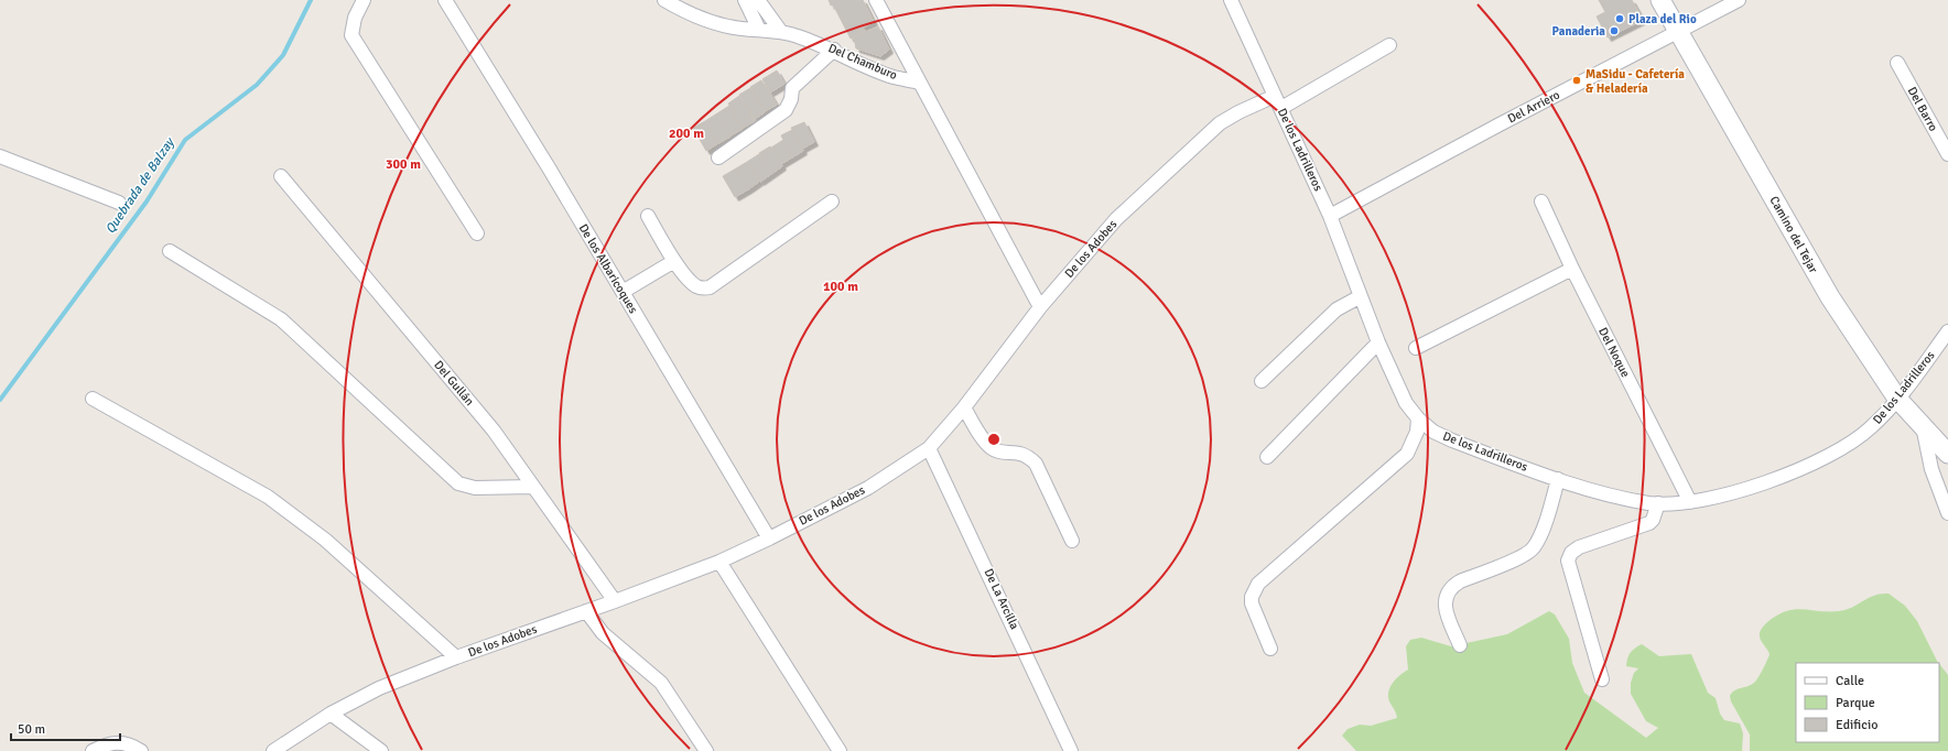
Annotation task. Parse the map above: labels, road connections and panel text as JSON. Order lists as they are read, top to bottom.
{
  "streets": {
    "street": [
      "Del Chamburo",
      "Del Arriero",
      "Del Barro",
      "De los Ladrilleros",
      "Camino del Tejar",
      "De los Adobes",
      "De los Albaricoques",
      "Del Noque",
      "Del Gullán",
      "De La Arcilla"
    ]
  },
  "crossings": [
    ["Del Arriero", "De los Ladrilleros"],
    ["Del Arriero", "Camino del Tejar"],
    ["De los Ladrilleros", "Camino del Tejar"],
    ["De los Ladrilleros", "De los Adobes"],
    ["De los Ladrilleros", "Del Noque"],
    ["De los Adobes", "De los Albaricoques"],
    ["De los Adobes", "Del Gullán"],
    ["De los Adobes", "De La Arcilla"]
  ],
  "water": ["Quebrada de Balzay"],
  "places": ["Plaza del Rio", "Panaderia", "MaSidu - Cafetería & Heladería"],
  "legend": ["Calle", "Parque", "Edificio"],
  "scale_bar": "50 m",
  "rings": ["200 m", "300 m", "100 m"]
}
